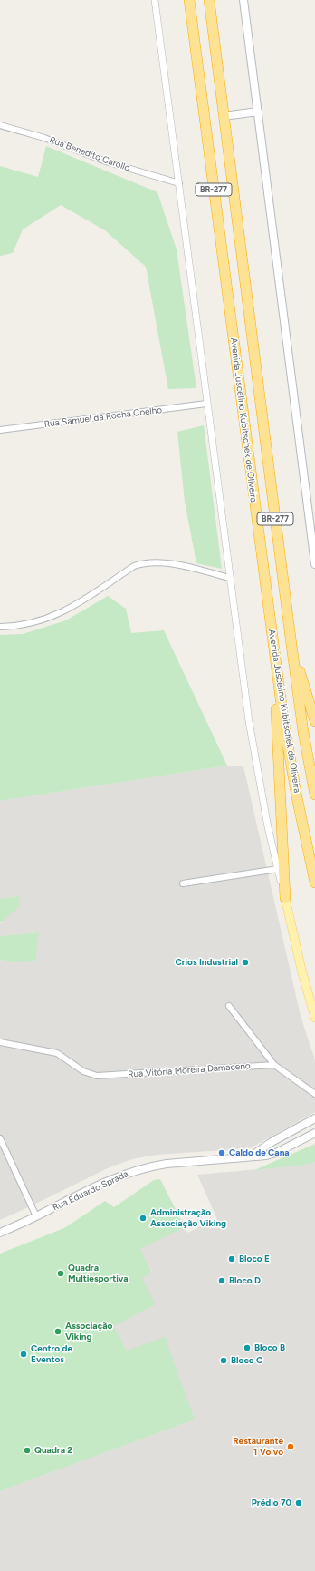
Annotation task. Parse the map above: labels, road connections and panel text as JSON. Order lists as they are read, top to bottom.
{
  "streets": {
    "highway": ["BR-277", "Avenida Juscelino Kubitschek de Oliveira"],
    "main road": ["Rua Eduardo Sprada"],
    "street": ["Rua Benedito Carollo", "Rua Samuel da Rocha Coelho", "Rua Vitória Moreira Damaceno"]
  },
  "places": [
    "Crios Industrial",
    "Caldo de Cana",
    "Administração Associação Viking",
    "Bloco E",
    "Quadra Multiesportiva",
    "Bloco D",
    "Associação Viking",
    "Bloco B",
    "Centro de Eventos",
    "Bloco C",
    "Restaurante 1 Volvo",
    "Quadra 2",
    "Prédio 70"
  ]
}
